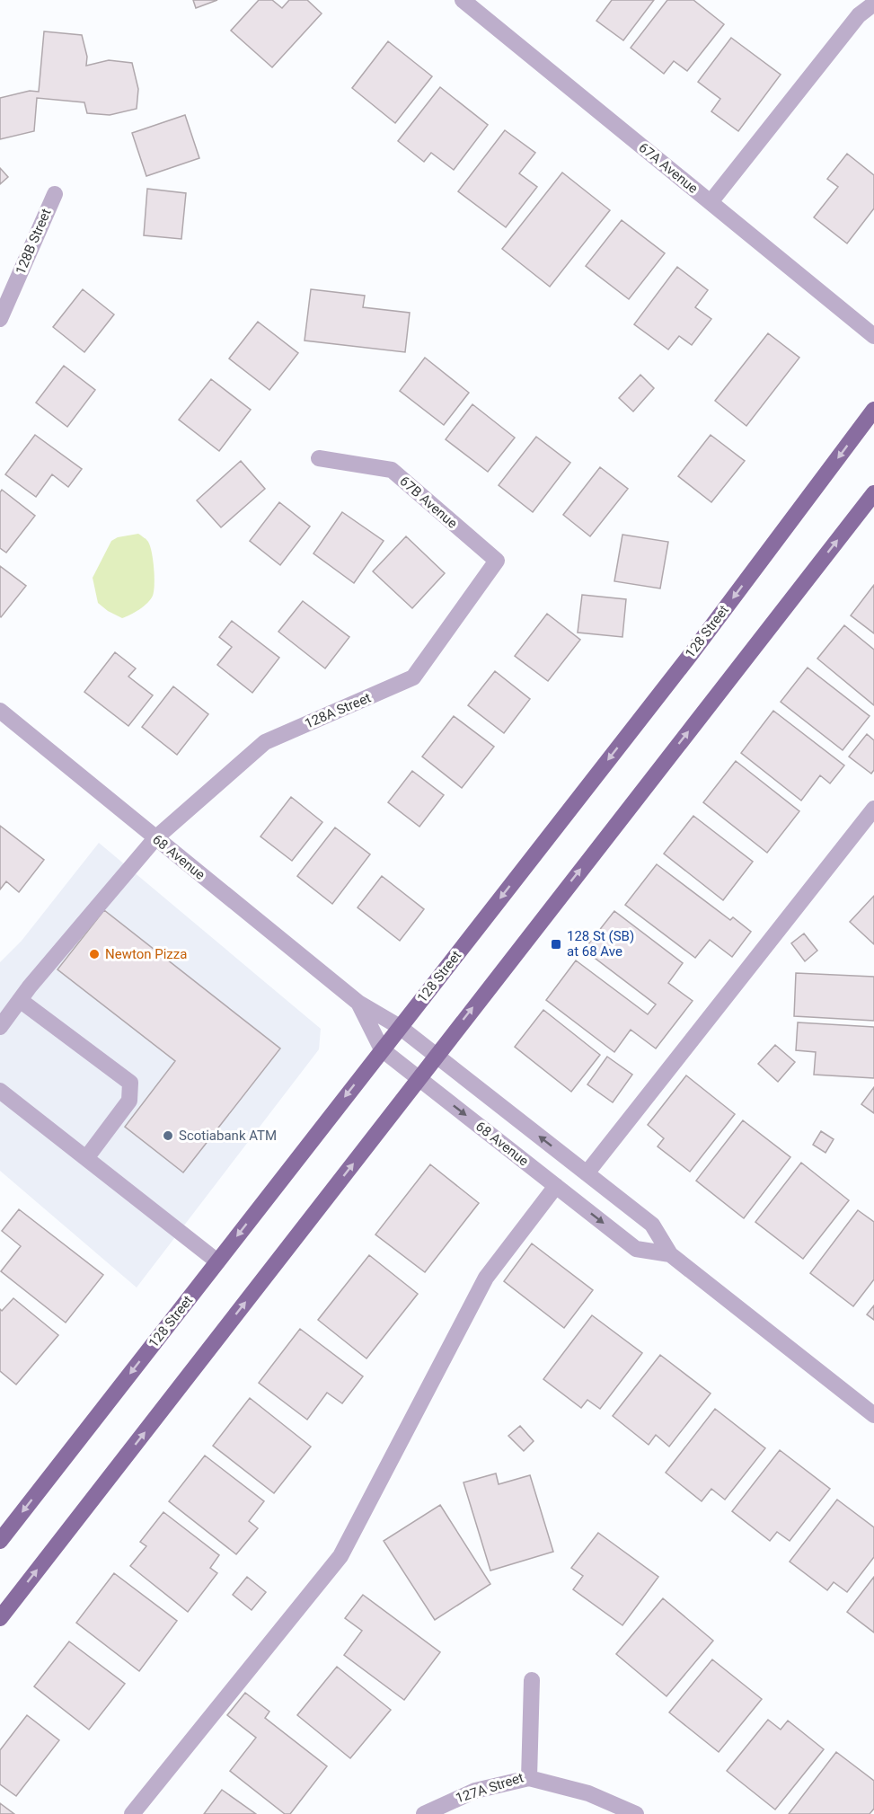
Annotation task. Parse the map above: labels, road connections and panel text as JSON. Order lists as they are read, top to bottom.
{
  "streets": {
    "main road": ["128 Street"],
    "street": [
      "67A Avenue",
      "128B Street",
      "67B Avenue",
      "128A Street",
      "68 Avenue",
      "127A Street"
    ]
  },
  "crossings": [
    ["67B Avenue", "128A Street"],
    ["128 Street", "68 Avenue"],
    ["128A Street", "68 Avenue"]
  ],
  "places": {
    "transit": ["128 St (SB) at 68 Ave"],
    "other": ["Newton Pizza", "Scotiabank ATM"]
  }
}
